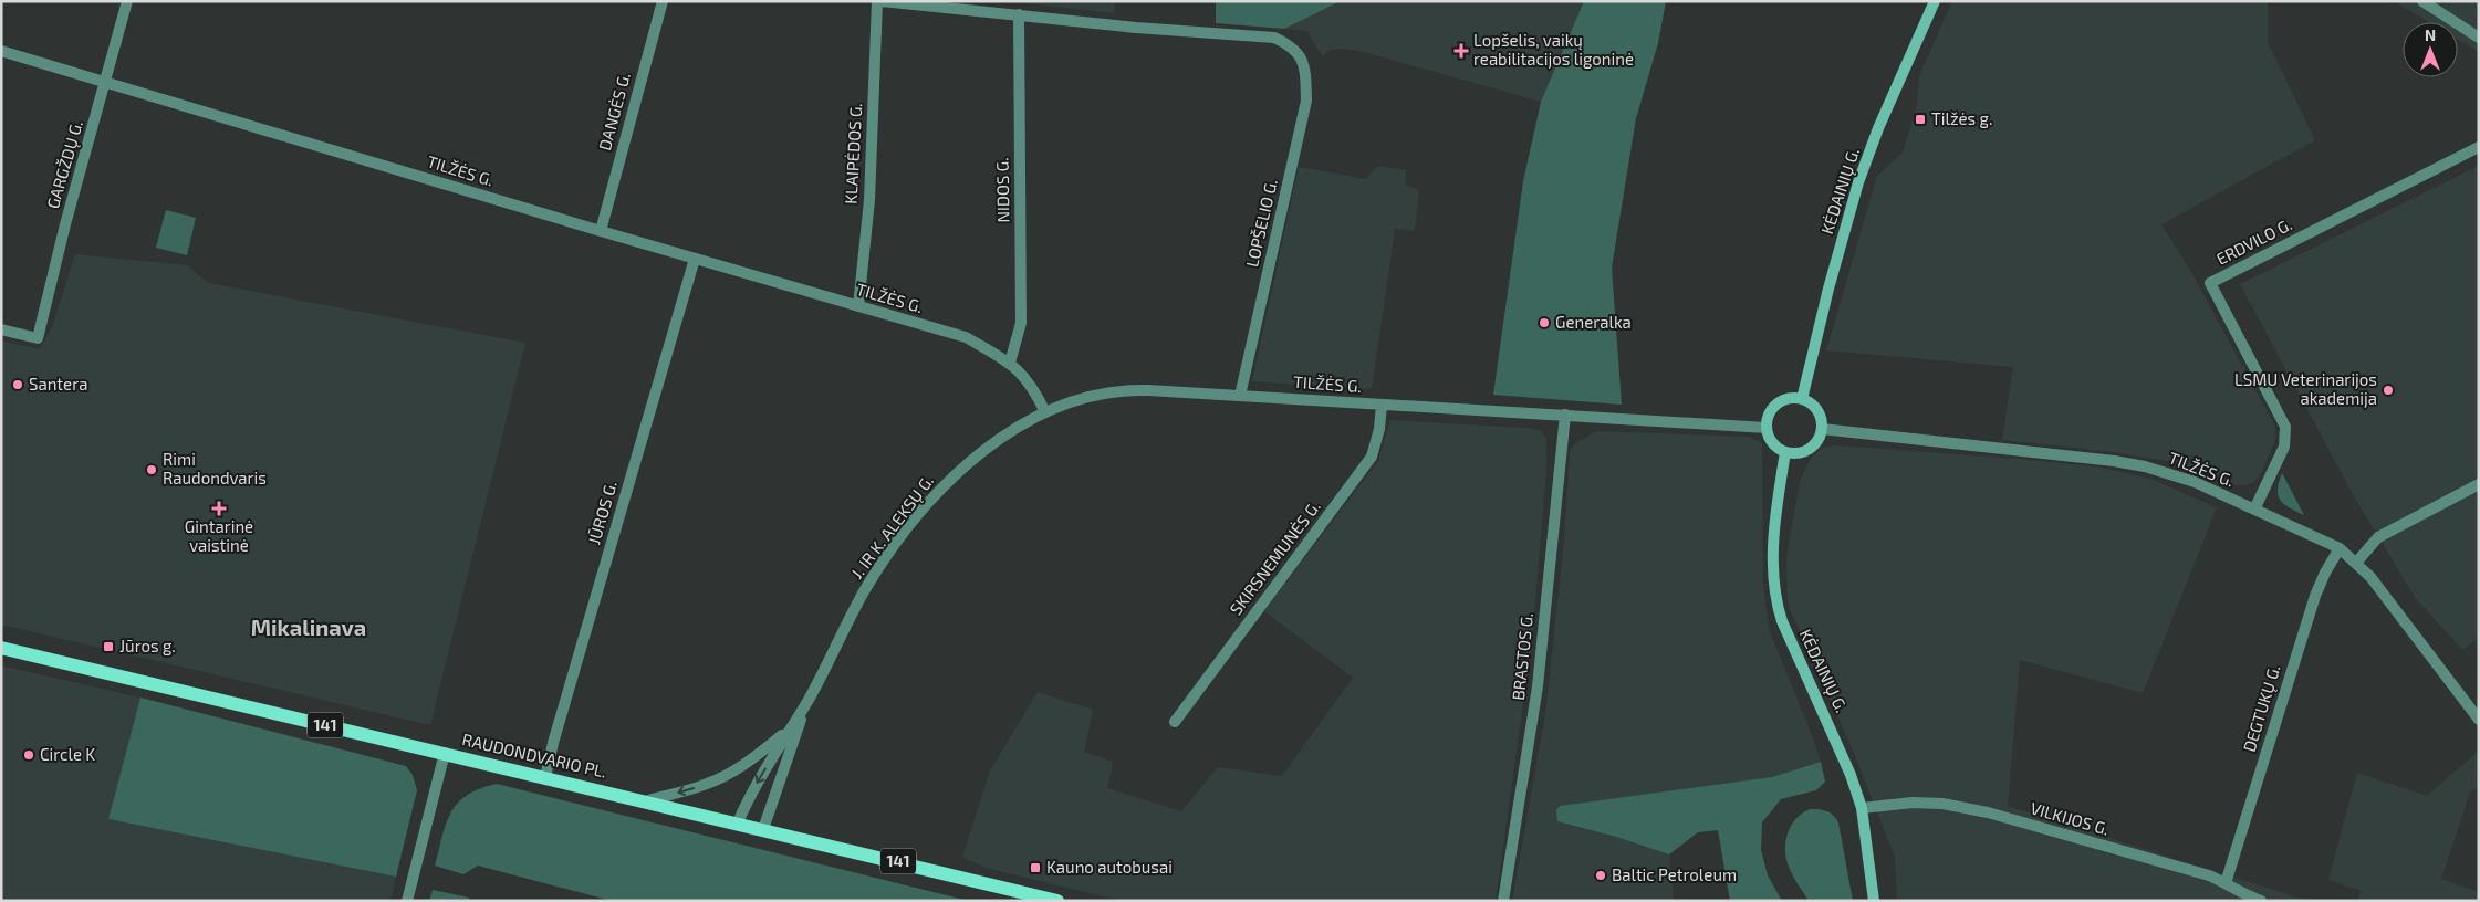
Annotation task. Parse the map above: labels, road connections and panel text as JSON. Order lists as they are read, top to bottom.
{
  "streets": {
    "main road": ["KĖDAINIŲ G.", "141", "RAUDONDVARIO PL."],
    "street": [
      "DANGĖS G.",
      "KLAIPĖDOS G.",
      "GARGŽDŲ G.",
      "TILŽĖS G.",
      "NIDOS G.",
      "LOPŠELIO G.",
      "ERDVILO G.",
      "JŪROS G.",
      "J. IR K. ALEKSŲ G.",
      "SKIRSNEMUNĖS G.",
      "BRASTOS G.",
      "DEGTUKŲ G.",
      "VILKIJOS G."
    ]
  },
  "crossings": [
    ["DANGĖS G.", "TILŽĖS G."],
    ["KLAIPĖDOS G.", "TILŽĖS G."],
    ["GARGŽDŲ G.", "TILŽĖS G."],
    ["TILŽĖS G.", "NIDOS G."],
    ["TILŽĖS G.", "KĖDAINIŲ G."],
    ["TILŽĖS G.", "LOPŠELIO G."],
    ["TILŽĖS G.", "ERDVILO G."],
    ["TILŽĖS G.", "JŪROS G."],
    ["TILŽĖS G.", "J. IR K. ALEKSŲ G."],
    ["TILŽĖS G.", "SKIRSNEMUNĖS G."],
    ["TILŽĖS G.", "BRASTOS G."],
    ["TILŽĖS G.", "DEGTUKŲ G."],
    ["NIDOS G.", "LOPŠELIO G."],
    ["KĖDAINIŲ G.", "VILKIJOS G."],
    ["JŪROS G.", "RAUDONDVARIO PL."],
    ["J. IR K. ALEKSŲ G.", "RAUDONDVARIO PL."],
    ["DEGTUKŲ G.", "VILKIJOS G."]
  ],
  "districts": ["Mikalinava"],
  "places": {
    "health": ["Lopšelis, vaikų reabilitacijos ligoninė", "Gintarinė vaistinė"],
    "transit": ["Tilžės g.", "Jūros g.", "Kauno autobusai"],
    "other": [
      "Generalka",
      "Santera",
      "LSMU Veterinarijos akademija",
      "Rimi Raudondvaris",
      "Circle K",
      "Baltic Petroleum"
    ]
  },
  "north": "top"
}
